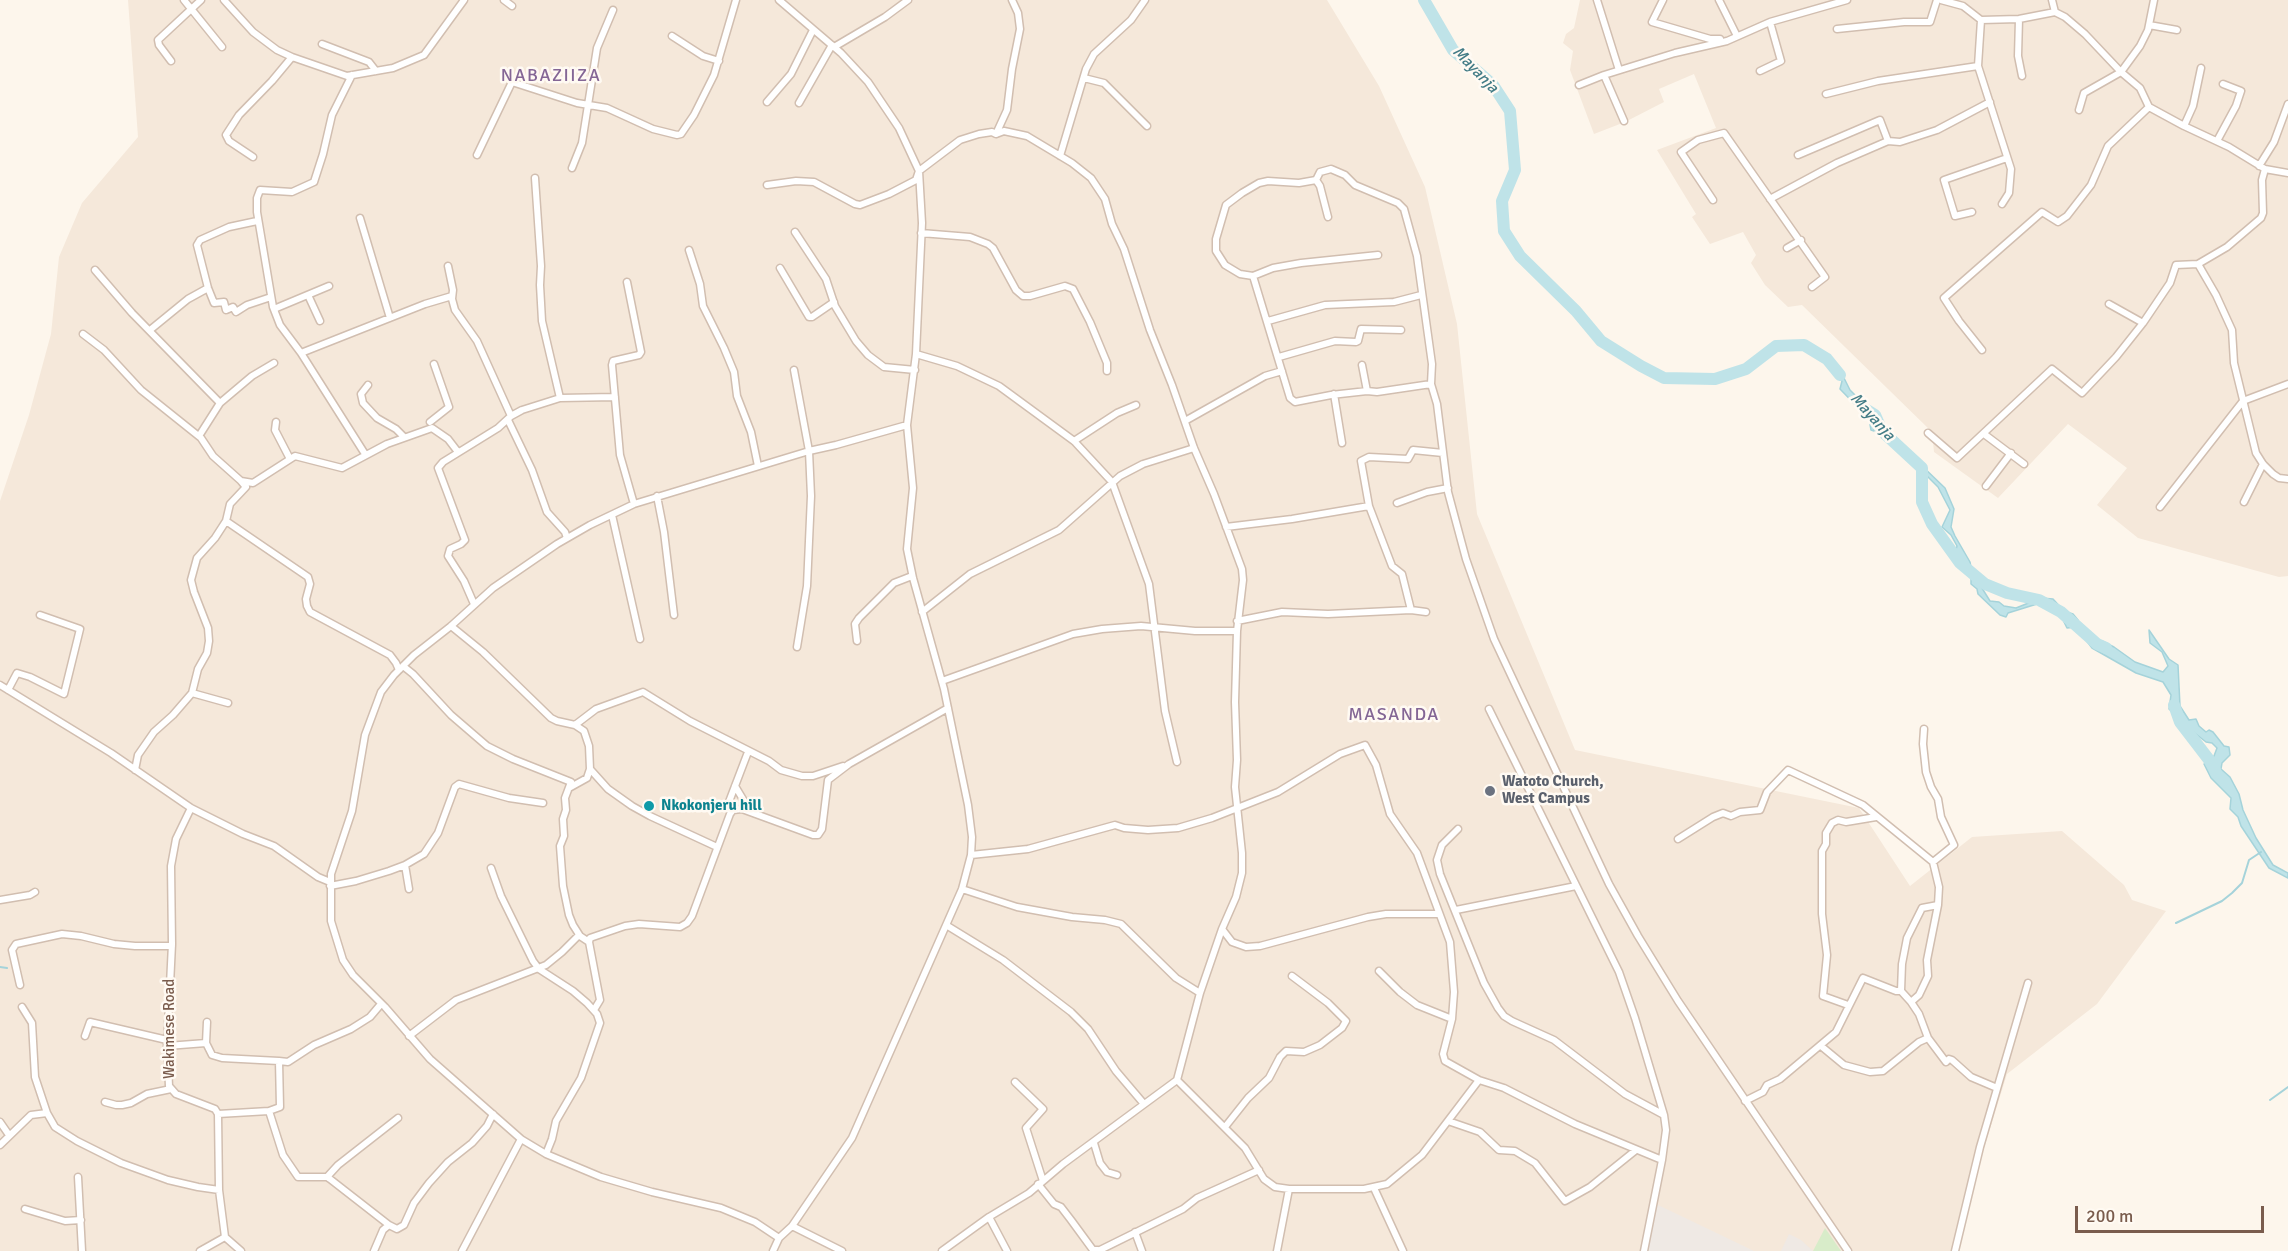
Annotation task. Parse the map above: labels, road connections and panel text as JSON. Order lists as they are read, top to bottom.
{
  "streets": {
    "street": ["Wakimese Road"]
  },
  "districts": ["NABAZIIZA", "MASANDA"],
  "water": ["Mayanja"],
  "places": ["Watoto Church, West Campus", "Nkokonjeru hill"],
  "scale_bar": "200 m"
}
